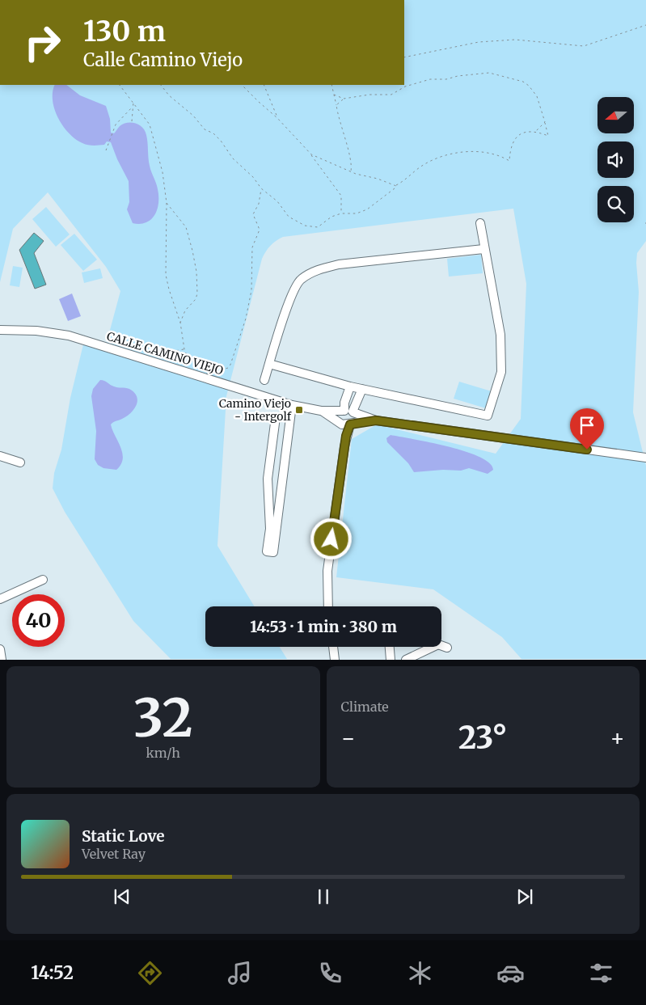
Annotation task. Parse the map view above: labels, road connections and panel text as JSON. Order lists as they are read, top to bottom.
{
  "streets": {
    "street": ["CALLE CAMINO VIEJO"]
  },
  "places": {
    "transit": ["Camino Viejo - Intergolf"]
  },
  "north": "left",
  "page": {
    "turn": ["130 m", "Calle Camino Viejo"],
    "limit": "40",
    "trip": "14:53 · 1 min · 380 m",
    "tile": [
      ["32", "km/h"],
      "Climate"
    ],
    "heat": ["−", "23°", "+"],
    "song": ["Static Love", "Velvet Ray"],
    "tabs": "14:52"
  }
}
